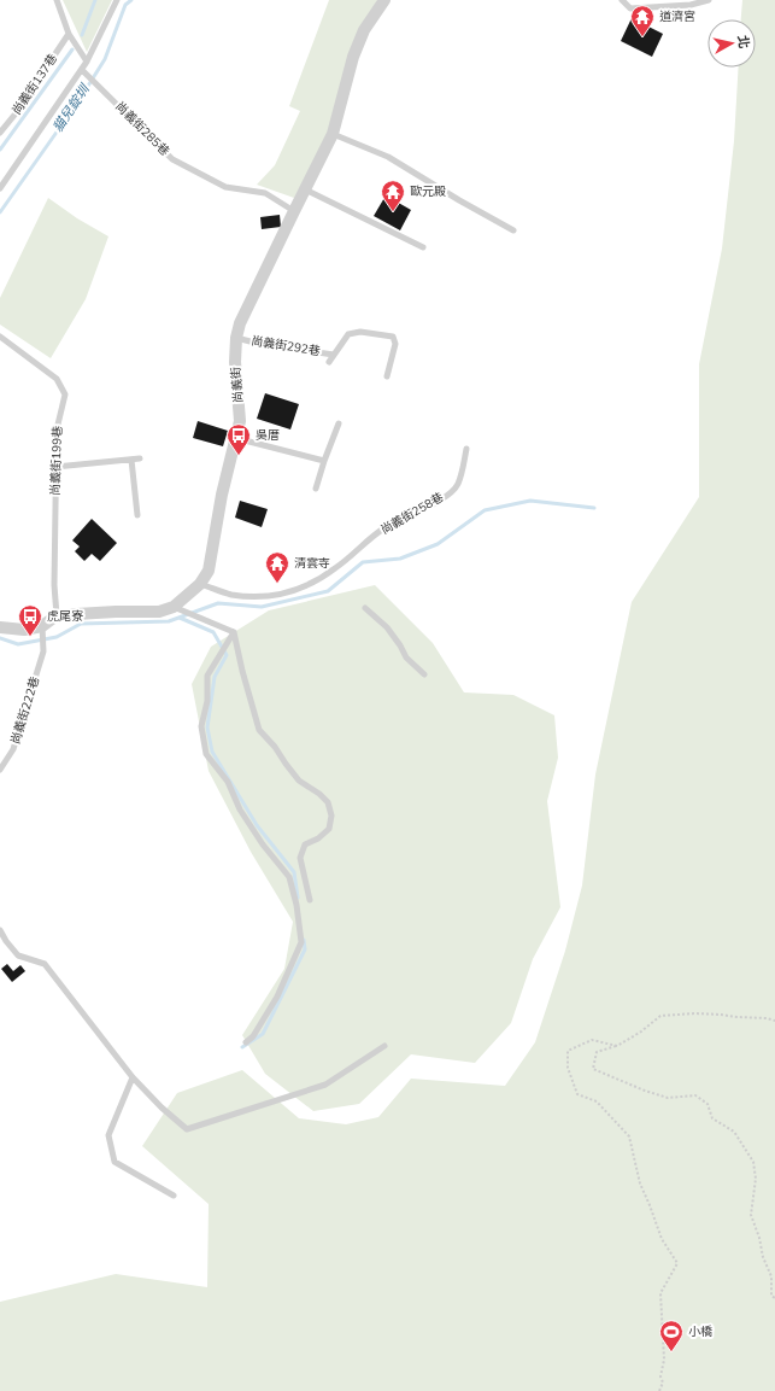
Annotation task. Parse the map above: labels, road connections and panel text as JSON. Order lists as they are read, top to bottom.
{
  "streets": {
    "street": ["尚義街"],
    "lane": [
      "尚義街137巷",
      "尚義街285巷",
      "尚義街292巷",
      "尚義街199巷",
      "尚義街258巷",
      "尚義街222巷"
    ]
  },
  "crossings": [
    ["尚義街285巷", "尚義街"],
    ["尚義街292巷", "尚義街"],
    ["尚義街", "尚義街199巷"],
    ["尚義街", "尚義街258巷"]
  ],
  "water": ["貓兒錠圳"],
  "places": {
    "temple": ["道濟宮", "歐元殿", "清雲寺"],
    "bus stop": ["吳厝", "虎尾寮"],
    "sports": ["小橋"]
  },
  "north": "right"
}
